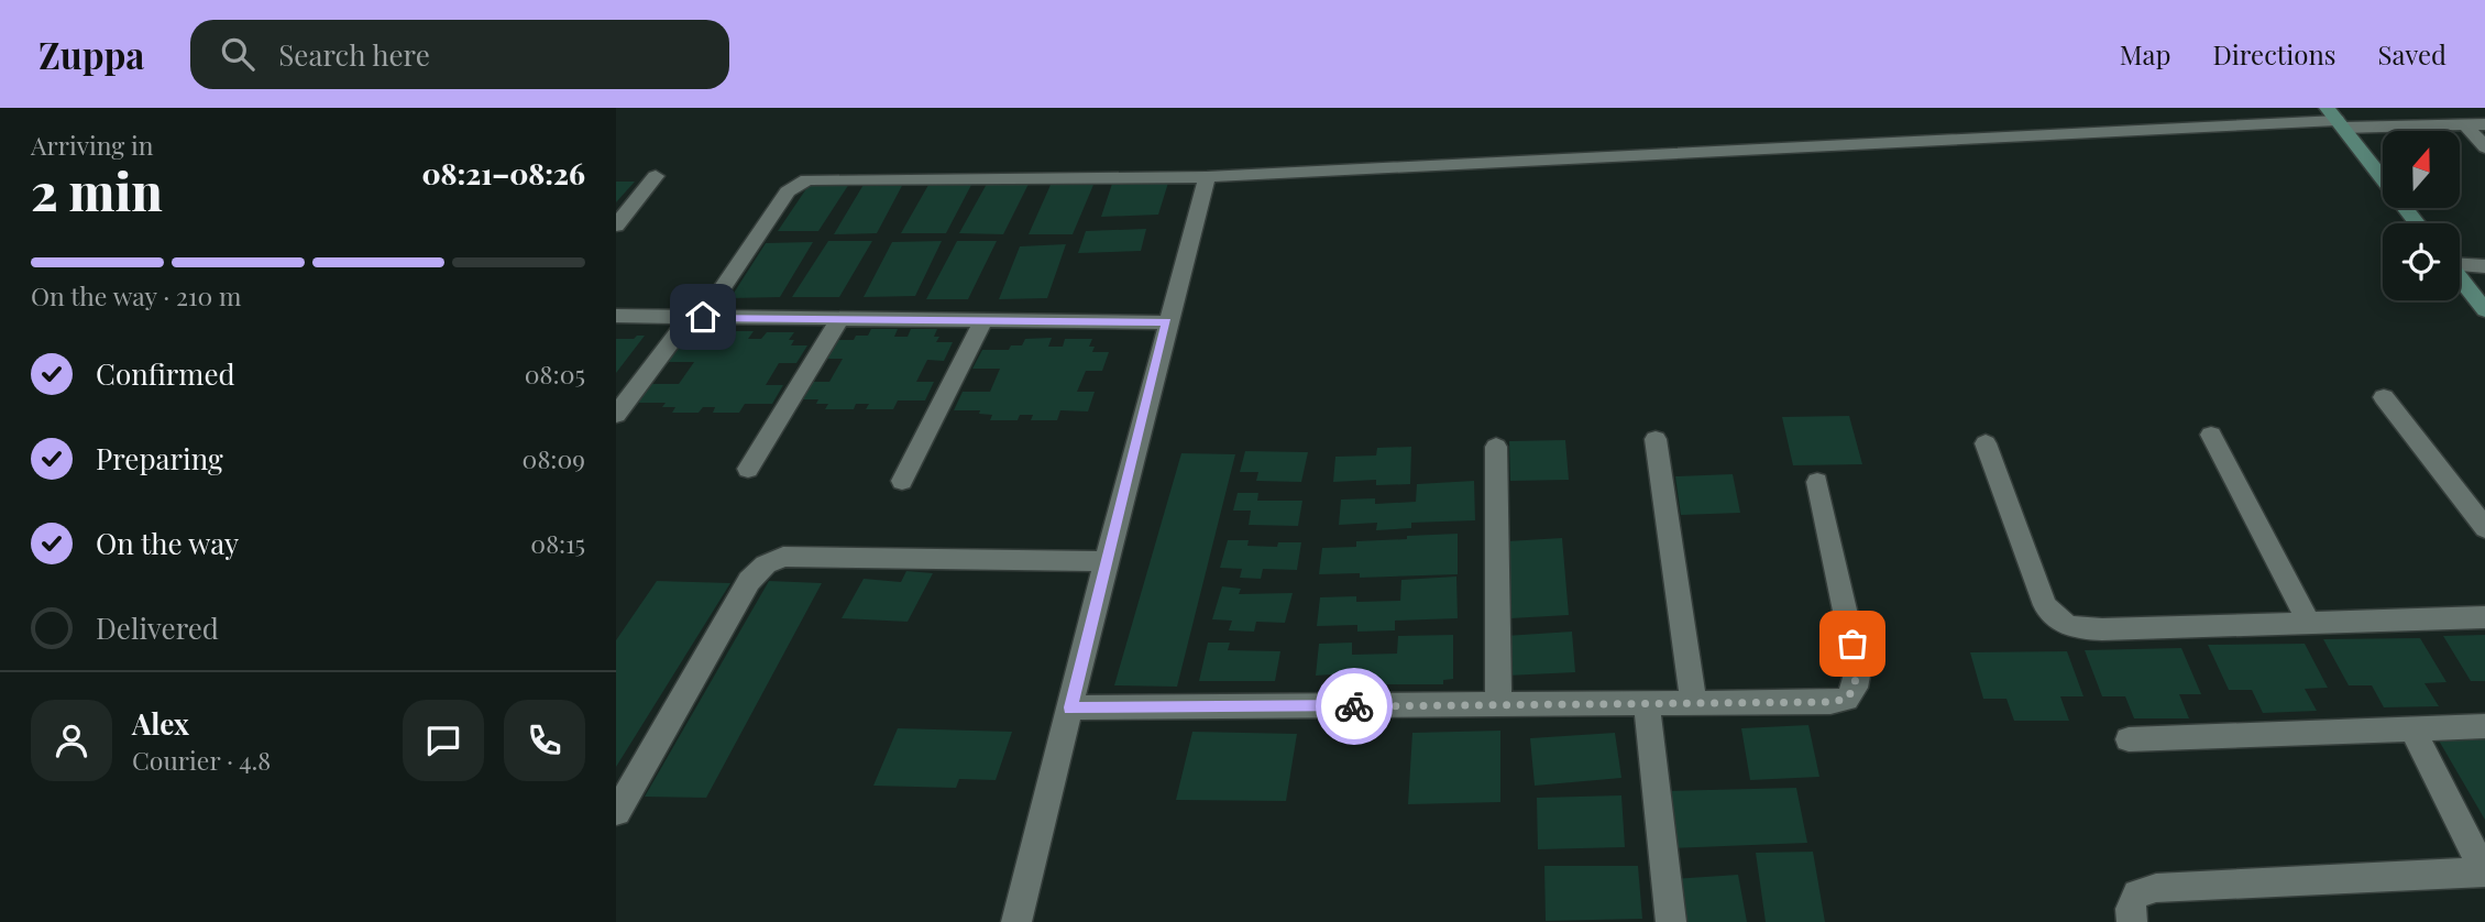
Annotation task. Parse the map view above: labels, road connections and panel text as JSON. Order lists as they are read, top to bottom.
{
  "north": "top",
  "page": {
    "header": "Zuppa",
    "search": "Search here",
    "nav": ["Map", "Directions", "Saved"],
    "heading": ["2 min", "Arriving in", "08:21–08:26"],
    "panel": ["Alex", "Courier · 4.8"],
    "bar": "On the way · 210 m",
    "list": [
      ["Confirmed", "08:05"],
      ["Preparing", "08:09"],
      ["On the way", "08:15"],
      "Delivered"
    ]
  }
}
